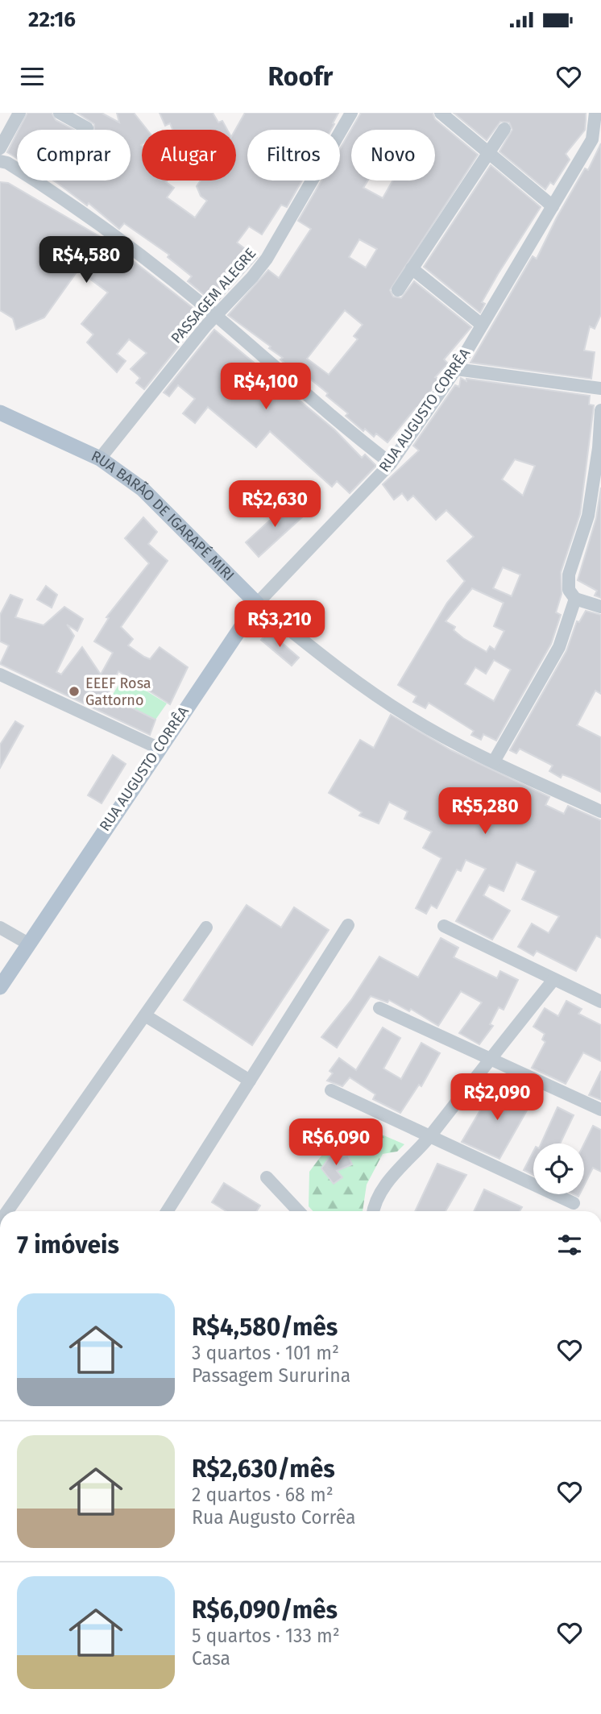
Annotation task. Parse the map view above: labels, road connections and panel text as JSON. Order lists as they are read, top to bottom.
{
  "streets": {
    "main road": ["RUA AUGUSTO CORRÊA", "RUA BARÃO DE IGARAPÉ MIRI"],
    "street": ["PASSAGEM ALEGRE"]
  },
  "crossings": [
    ["PASSAGEM ALEGRE", "RUA BARÃO DE IGARAPÉ MIRI"],
    ["RUA AUGUSTO CORRÊA", "RUA BARÃO DE IGARAPÉ MIRI"]
  ],
  "places": ["EEEF Rosa Gattorno"],
  "page": {
    "status": "22:16",
    "header": "Roofr",
    "chip": [
      "Comprar",
      "Alugar",
      "Filtros",
      "Novo"
    ],
    "price": [
      "R$4,580",
      "R$4,100",
      "R$2,630",
      "R$3,210",
      "R$5,280",
      "R$2,090",
      "R$6,090"
    ],
    "heading": "7 imóveis",
    "list": [
      {
        "name": "R$4,580/mês",
        "note": "3 quartos · 101 m² · Passagem Sururina"
      },
      {
        "name": "R$2,630/mês",
        "note": "2 quartos · 68 m² · Rua Augusto Corrêa"
      },
      {
        "name": "R$6,090/mês",
        "note": "5 quartos · 133 m² · Casa"
      }
    ]
  }
}
